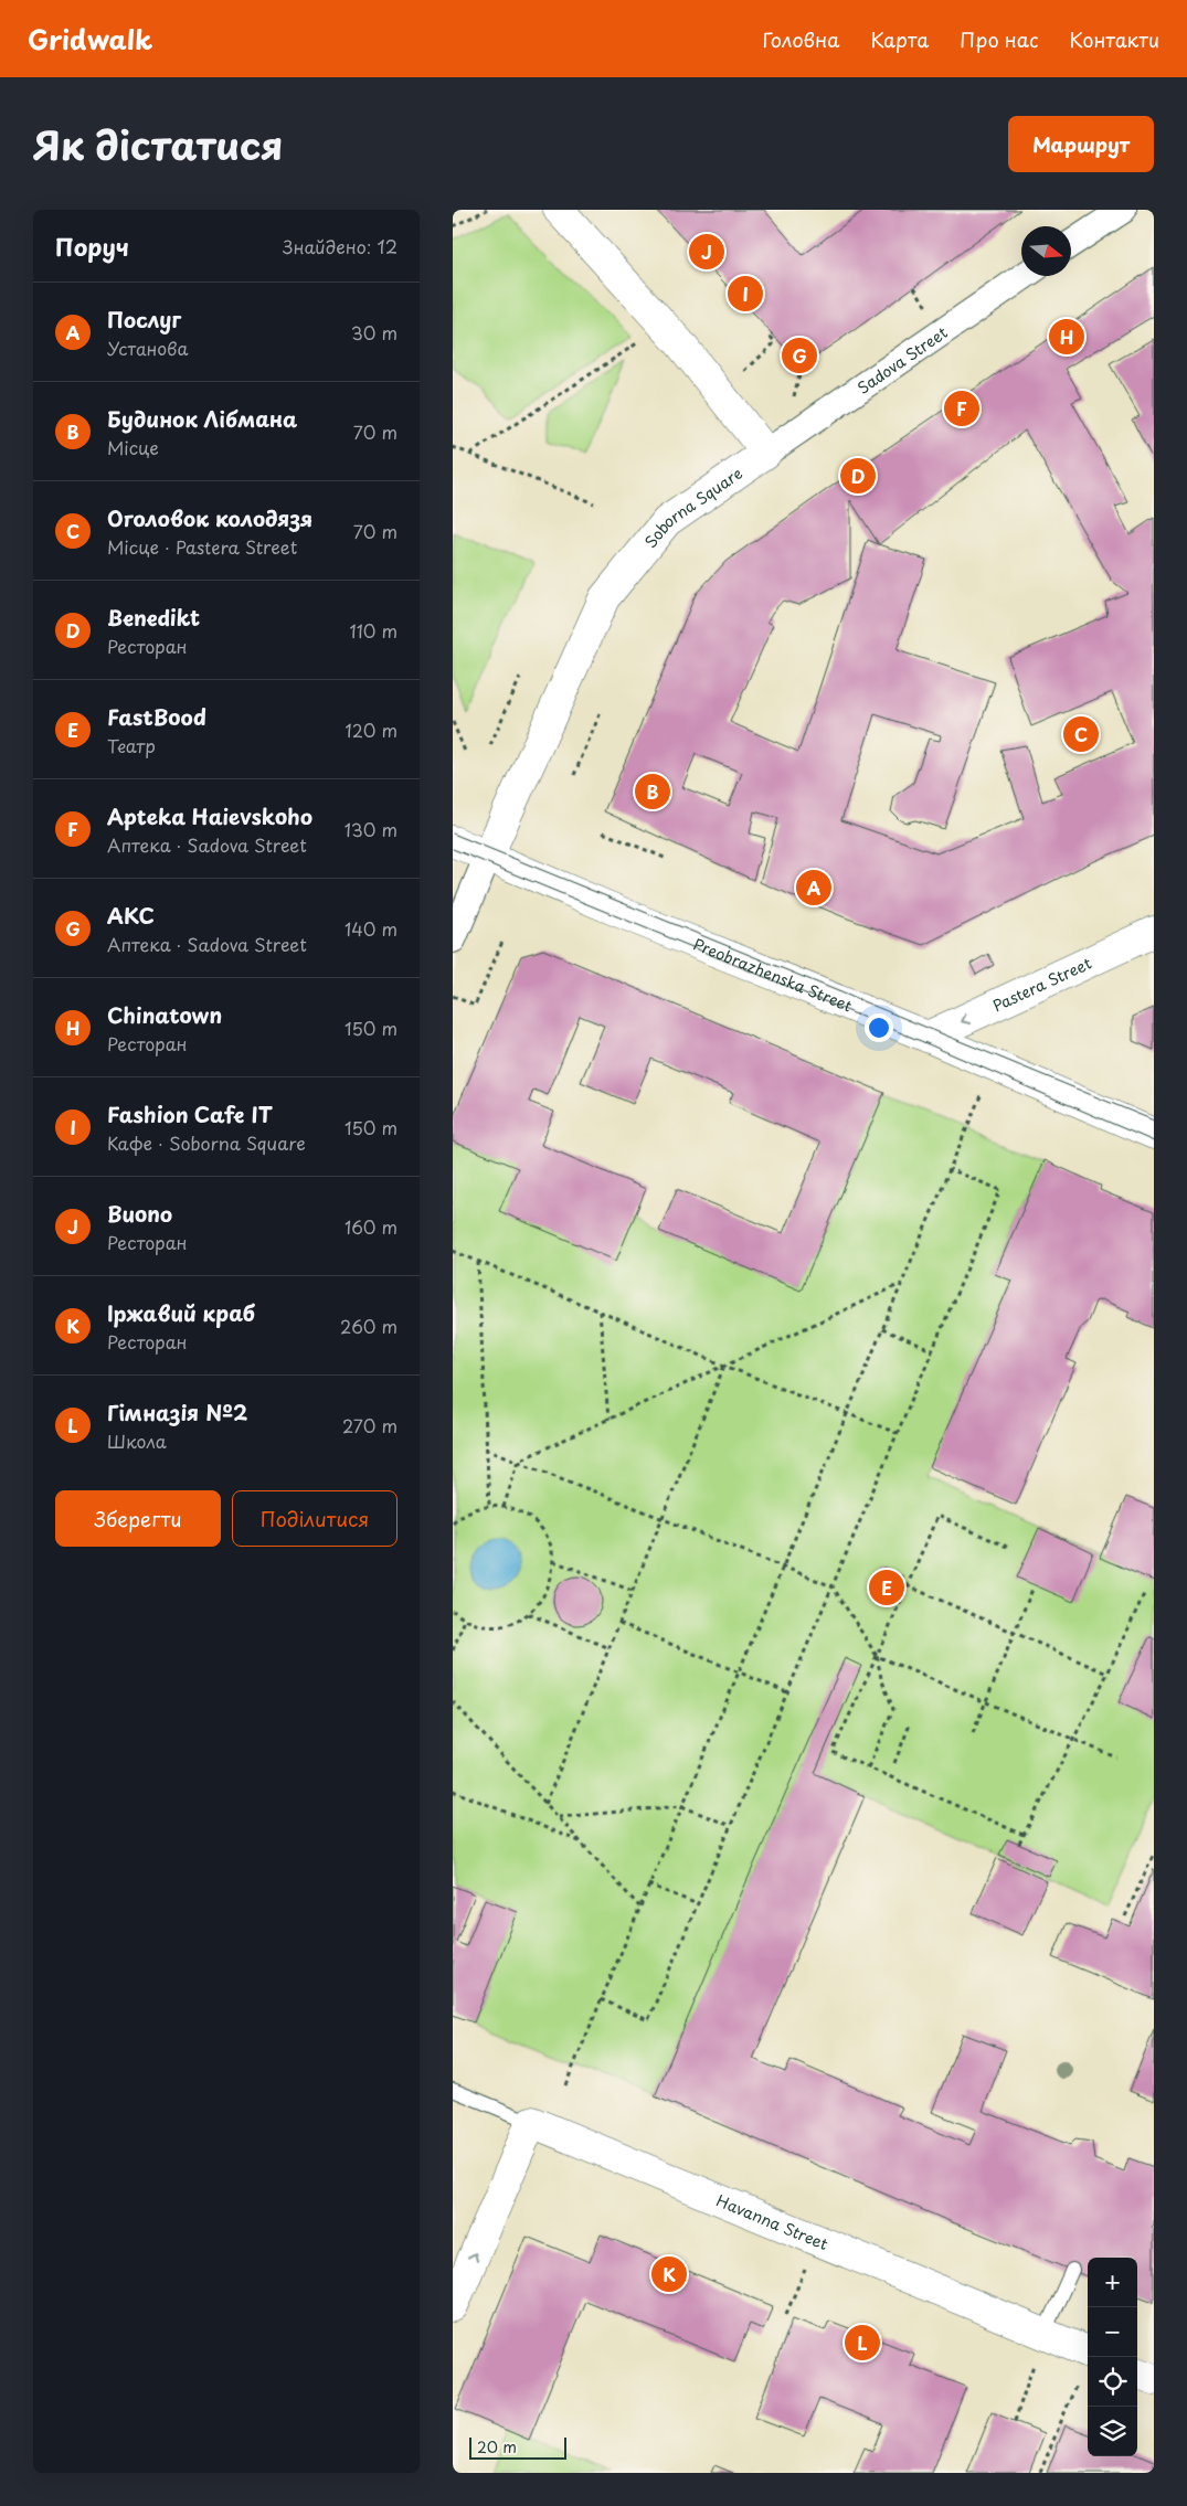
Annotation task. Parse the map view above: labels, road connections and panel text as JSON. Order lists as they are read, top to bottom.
{
  "streets": {
    "street": [
      "Sadova Street",
      "Soborna Square",
      "Preobrazhenska Street",
      "Pastera Street",
      "Havanna Street"
    ]
  },
  "crossings": [
    ["Sadova Street", "Soborna Square"],
    ["Soborna Square", "Preobrazhenska Street"],
    ["Preobrazhenska Street", "Pastera Street"]
  ],
  "one_way": ["Pastera Street"],
  "scale_bar": "20 m",
  "north": "right",
  "page": {
    "header": "Gridwalk",
    "nav": [
      "Головна",
      "Карта",
      "Про нас",
      "Контакти"
    ],
    "title": "Як дістатися",
    "buttons": [
      "Маршрут",
      ["Зберегти", "Поділитися"]
    ],
    "heading": ["Поруч", "Знайдено: 12"],
    "pins": [
      "J",
      "I",
      "H",
      "G",
      "F",
      "D",
      "C",
      "B",
      "A",
      "E",
      "K",
      "L"
    ],
    "list": [
      {
        "mark": "A",
        "name": "Послуг",
        "note": "Установа",
        "value": "30 m"
      },
      {
        "mark": "B",
        "name": "Будинок Лібмана",
        "note": "Місце",
        "value": "70 m"
      },
      {
        "mark": "C",
        "name": "Оголовок колодязя",
        "note": "Місце · Pastera Street",
        "value": "70 m"
      },
      {
        "mark": "D",
        "name": "Benedikt",
        "note": "Ресторан",
        "value": "110 m"
      },
      {
        "mark": "E",
        "name": "FastBood",
        "note": "Театр",
        "value": "120 m"
      },
      {
        "mark": "F",
        "name": "Apteka Haievskoho",
        "note": "Аптека · Sadova Street",
        "value": "130 m"
      },
      {
        "mark": "G",
        "name": "АКС",
        "note": "Аптека · Sadova Street",
        "value": "140 m"
      },
      {
        "mark": "H",
        "name": "Chinatown",
        "note": "Ресторан",
        "value": "150 m"
      },
      {
        "mark": "I",
        "name": "Fashion Cafe IT",
        "note": "Кафе · Soborna Square",
        "value": "150 m"
      },
      {
        "mark": "J",
        "name": "Buono",
        "note": "Ресторан",
        "value": "160 m"
      },
      {
        "mark": "K",
        "name": "Іржавий краб",
        "note": "Ресторан",
        "value": "260 m"
      },
      {
        "mark": "L",
        "name": "Гімназія №2",
        "note": "Школа",
        "value": "270 m"
      }
    ],
    "map_buttons": ["+", "−"],
    "scale": "20 m"
  }
}
